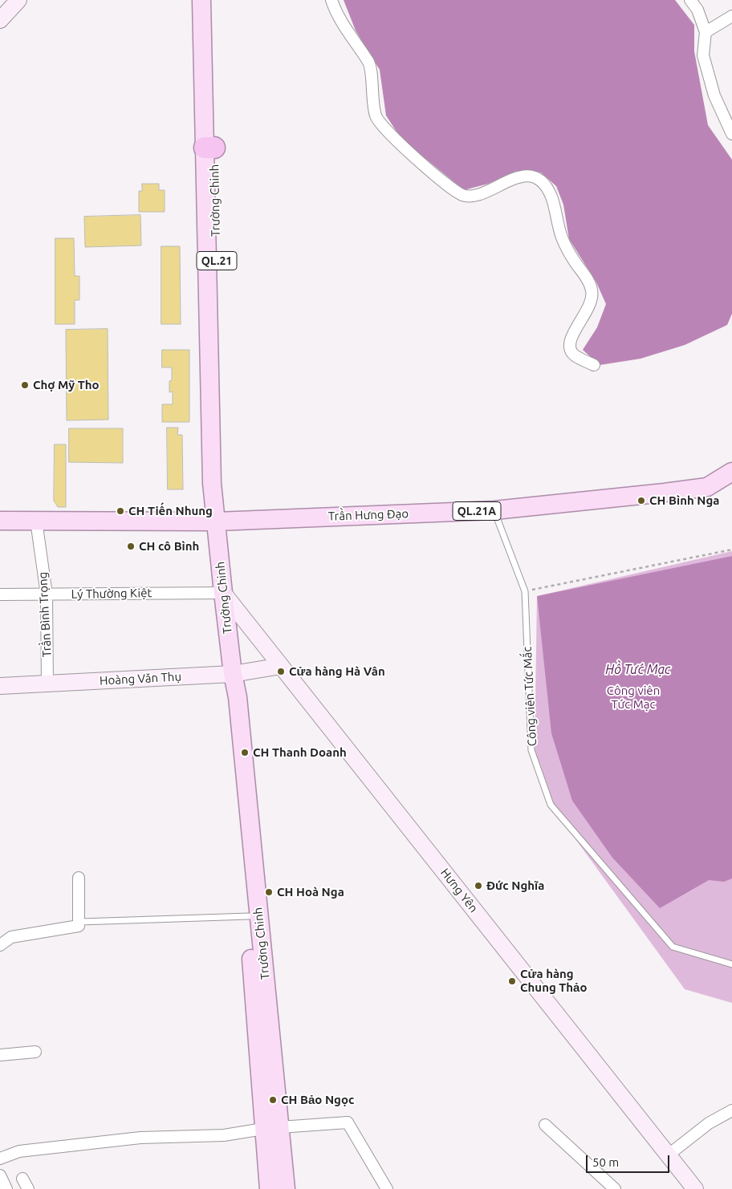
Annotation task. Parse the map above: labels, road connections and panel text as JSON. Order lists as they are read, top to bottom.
{
  "streets": {
    "main road": [
      "Trường Chinh",
      "QL.21",
      "QL.21A",
      "Trần Hưng Đạo"
    ],
    "street": [
      "Lý Thường Kiệt",
      "Trần Bình Trọng",
      "Hoàng Văn Thụ",
      "Hưng Yên"
    ],
    "lane": ["Công viên Tức Mắc"]
  },
  "crossings": [
    ["Trường Chinh", "Trần Hưng Đạo"],
    ["Trường Chinh", "Lý Thường Kiệt"],
    ["Trường Chinh", "Hoàng Văn Thụ"],
    ["Trường Chinh", "Hưng Yên"],
    ["Trần Hưng Đạo", "Trần Bình Trọng"],
    ["Trần Hưng Đạo", "Công viên Tức Mắc"],
    ["Lý Thường Kiệt", "Trần Bình Trọng"],
    ["Lý Thường Kiệt", "Hưng Yên"],
    ["Trần Bình Trọng", "Hoàng Văn Thụ"],
    ["Hoàng Văn Thụ", "Hưng Yên"]
  ],
  "water": ["Hồ Tức Mạc"],
  "parks": ["Công viên Tức Mạc"],
  "places": [
    "Chợ Mỹ Tho",
    "CH Bình Nga",
    "CH Tiến Nhung",
    "CH cô Bình",
    "Cửa hàng Hà Vân",
    "CH Thanh Doanh",
    "Đức Nghĩa",
    "CH Hoà Nga",
    "Cửa hàng Chung Thảo",
    "CH Bảo Ngọc"
  ],
  "scale_bar": "50 m"
}
